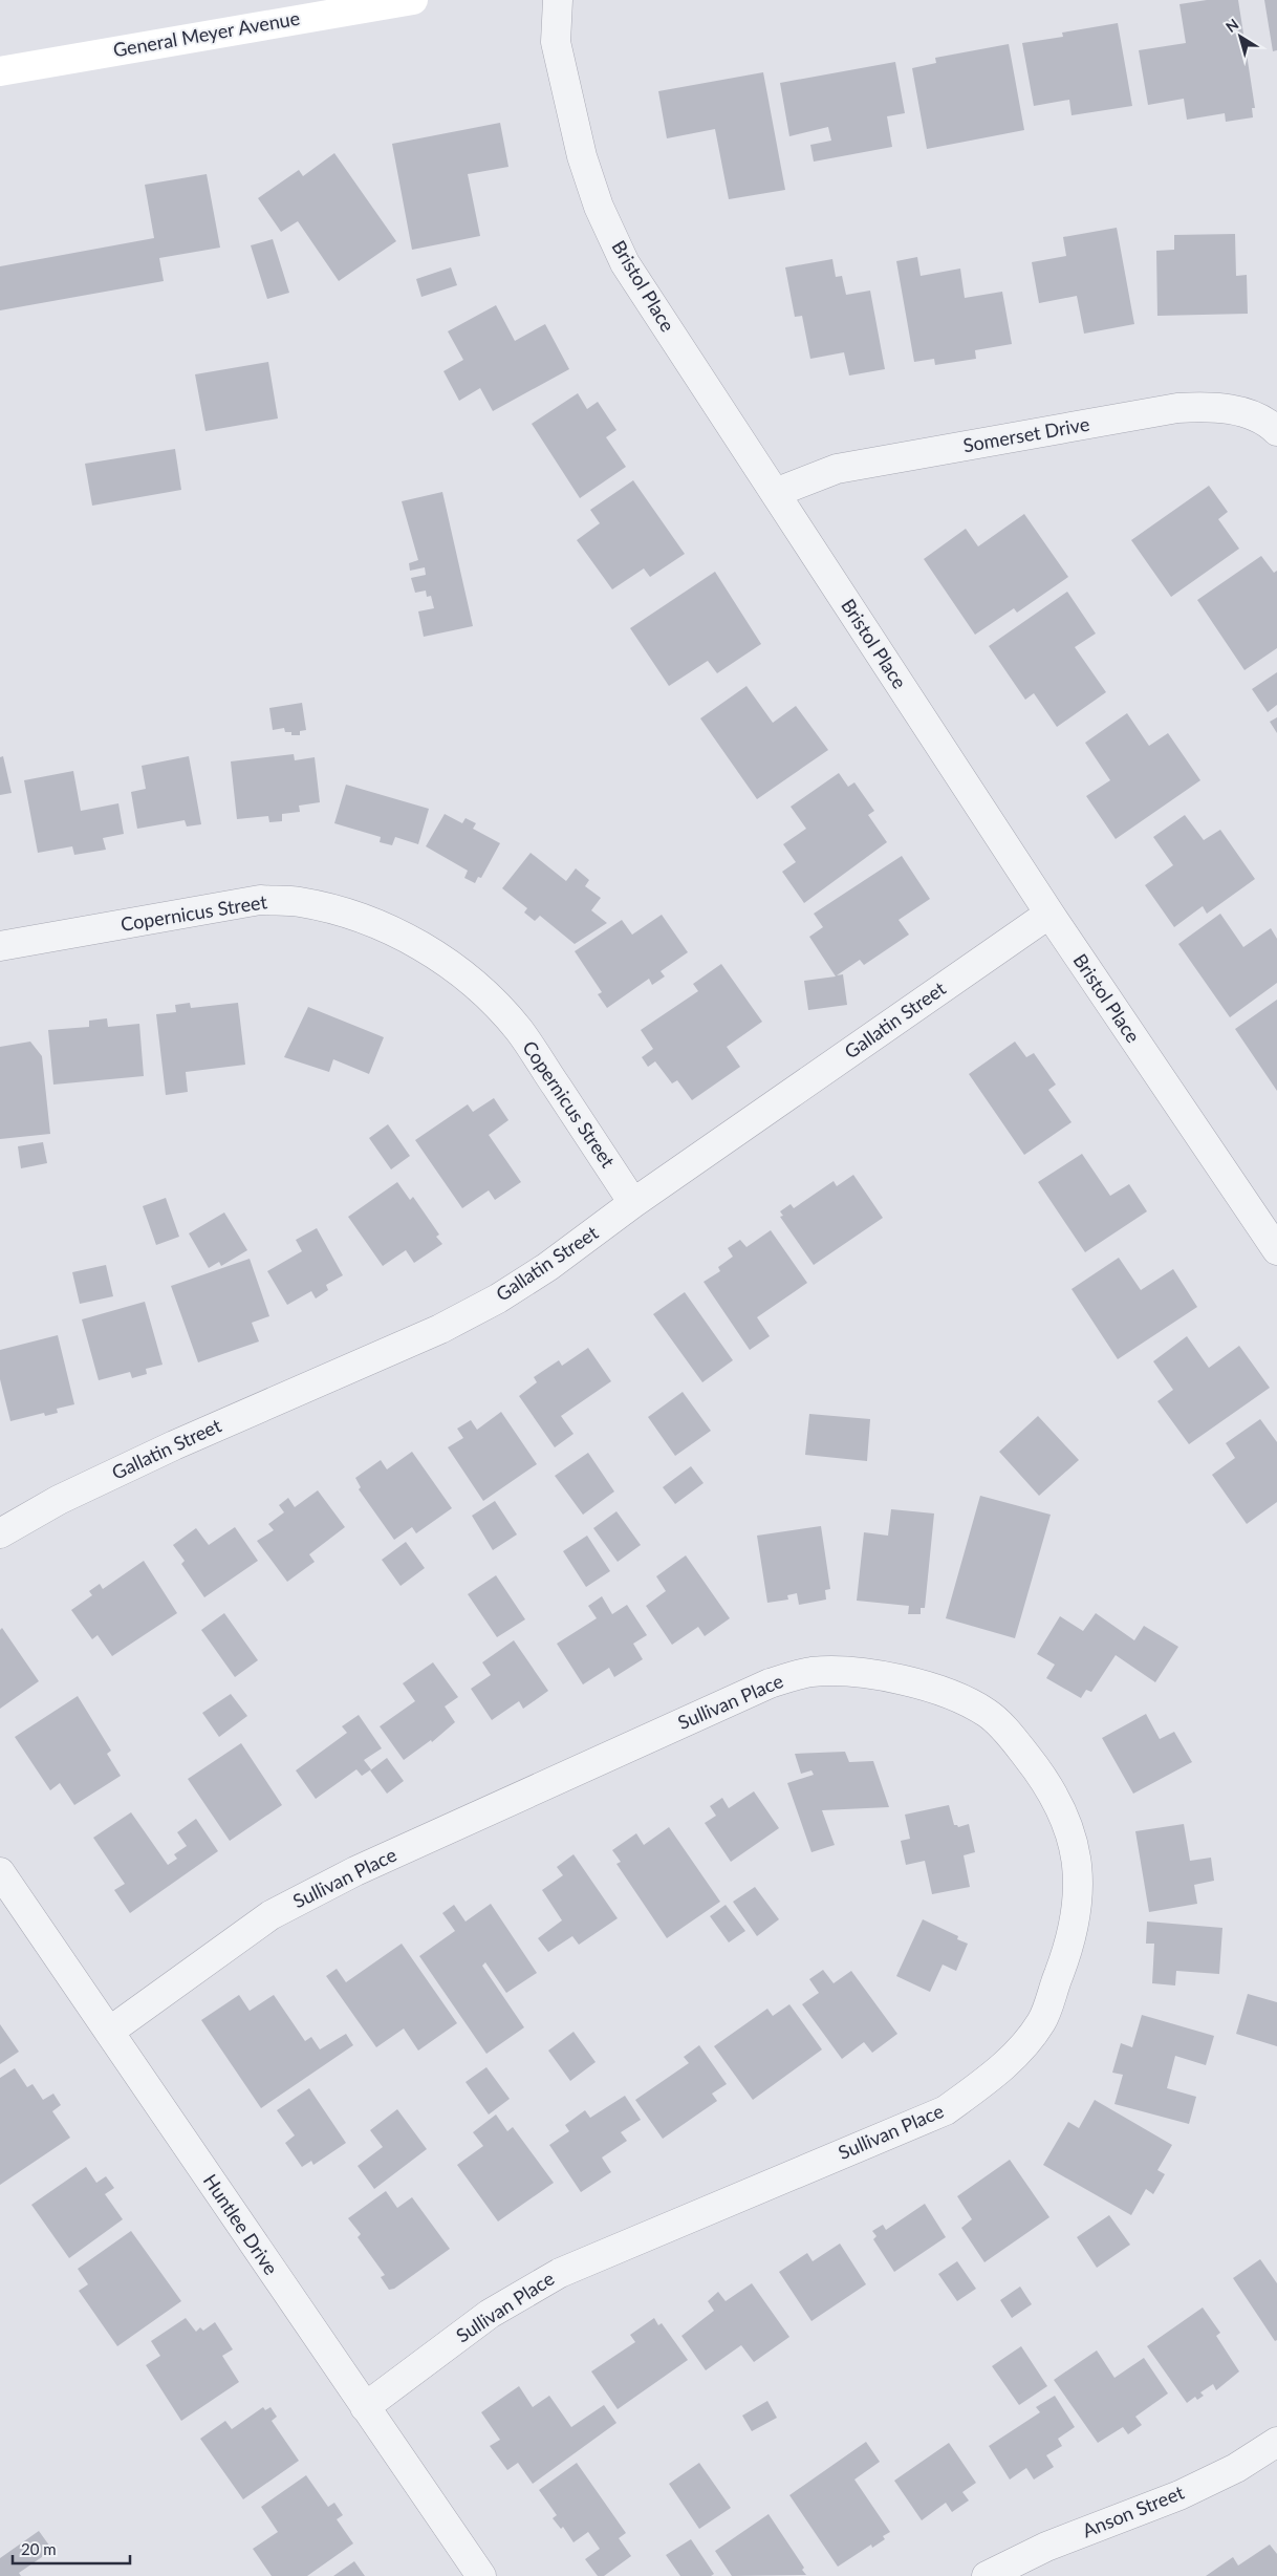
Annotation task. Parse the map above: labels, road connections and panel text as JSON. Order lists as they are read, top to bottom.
{
  "streets": {
    "main road": ["General Meyer Avenue"],
    "street": [
      "Bristol Place",
      "Somerset Drive",
      "Copernicus Street",
      "Gallatin Street",
      "Sullivan Place",
      "Huntlee Drive",
      "Anson Street"
    ]
  },
  "crossings": [
    ["Bristol Place", "Somerset Drive"],
    ["Bristol Place", "Gallatin Street"],
    ["Copernicus Street", "Gallatin Street"],
    ["Sullivan Place", "Huntlee Drive"]
  ],
  "scale_bar": "20 m",
  "north": "top left"
}
